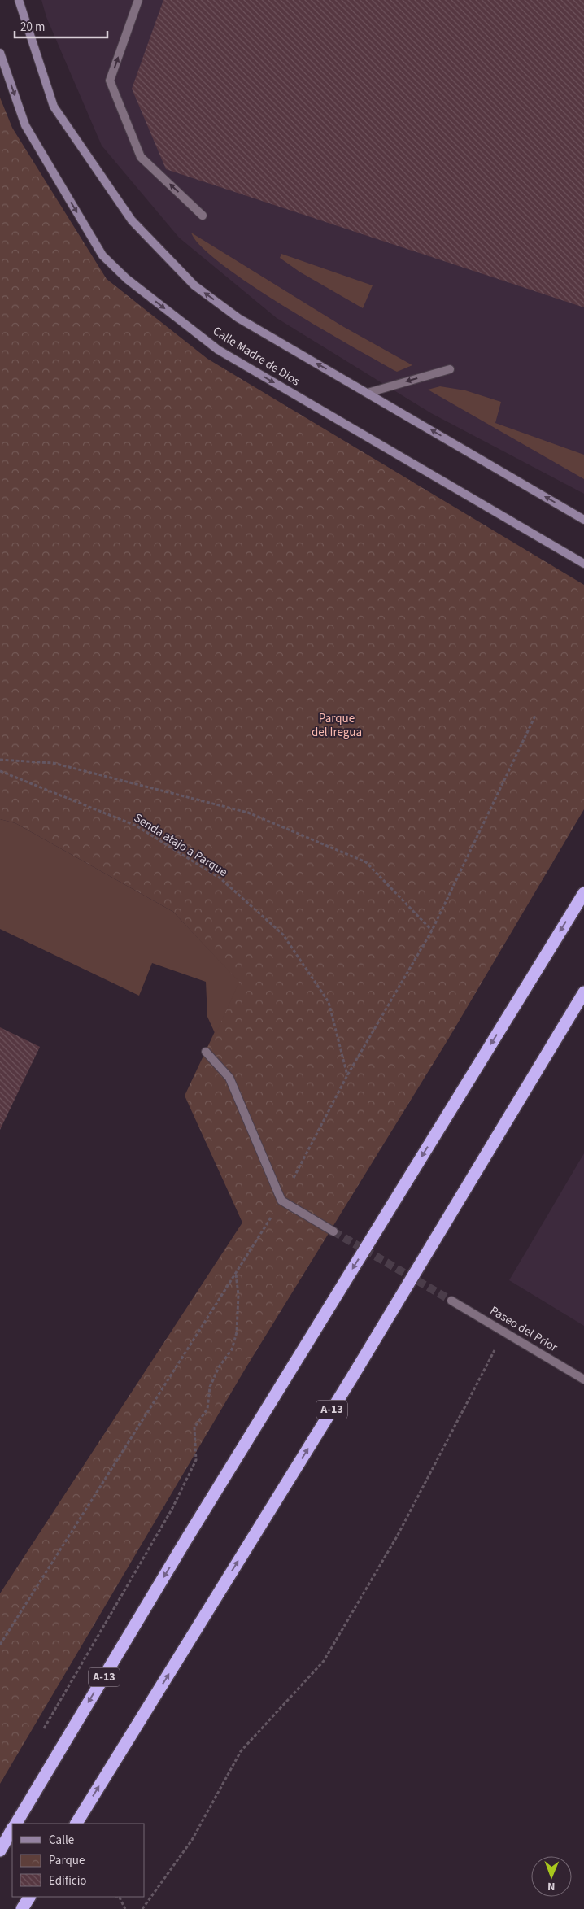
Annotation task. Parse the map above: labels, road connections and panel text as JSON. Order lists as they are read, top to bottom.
{
  "streets": {
    "highway": ["A-13"],
    "main road": ["Calle Madre de Dios"],
    "street": ["Paseo del Prior"],
    "path": ["Senda atajo a Parque"]
  },
  "parks": ["Parque del Iregua"],
  "legend": ["Calle", "Parque", "Edificio"],
  "scale_bar": "20 m",
  "north": "bottom"
}
